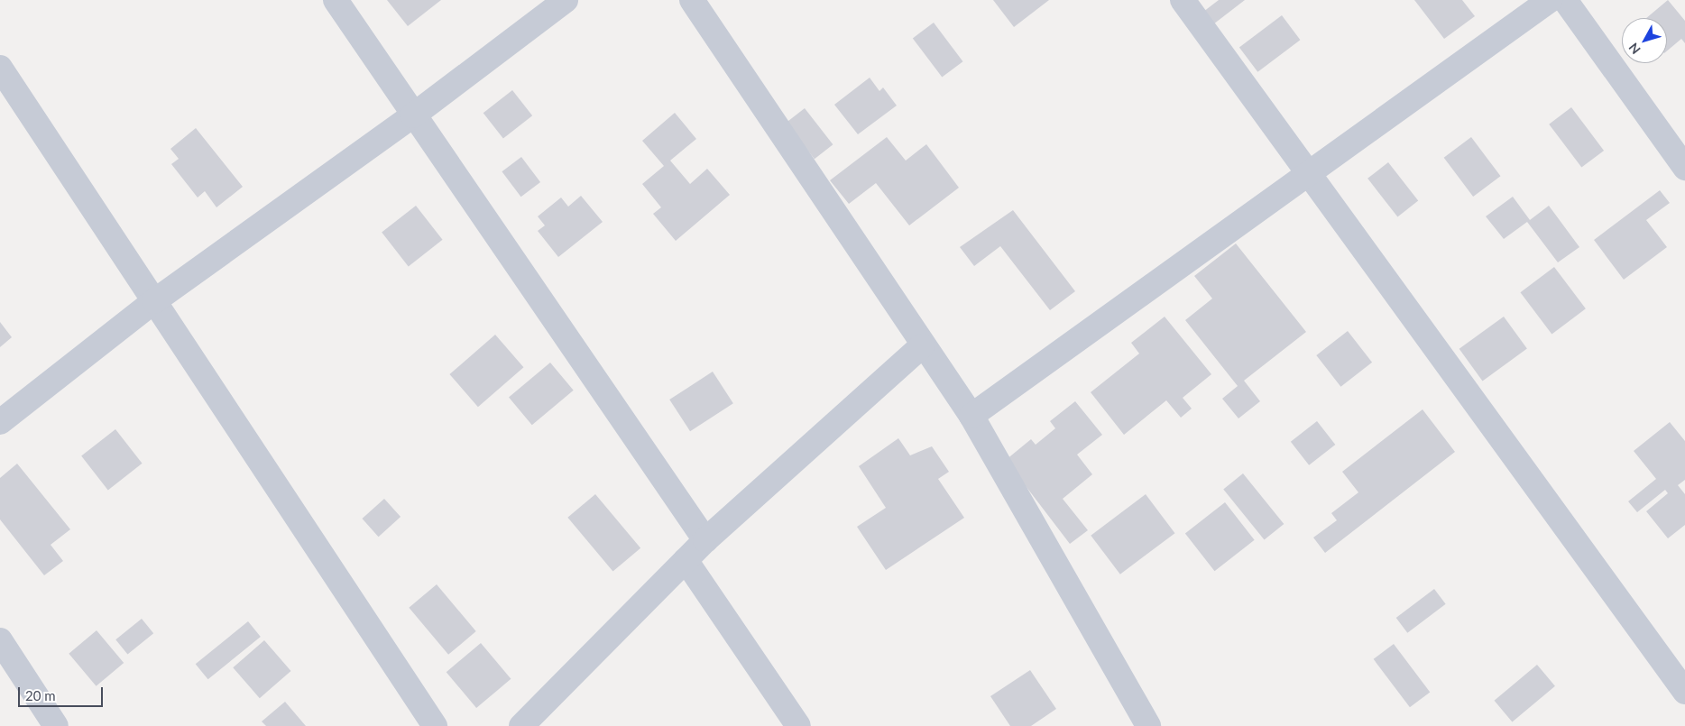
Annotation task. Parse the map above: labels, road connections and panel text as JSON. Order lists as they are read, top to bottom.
{
  "scale_bar": "20 m",
  "north": "bottom left"
}
